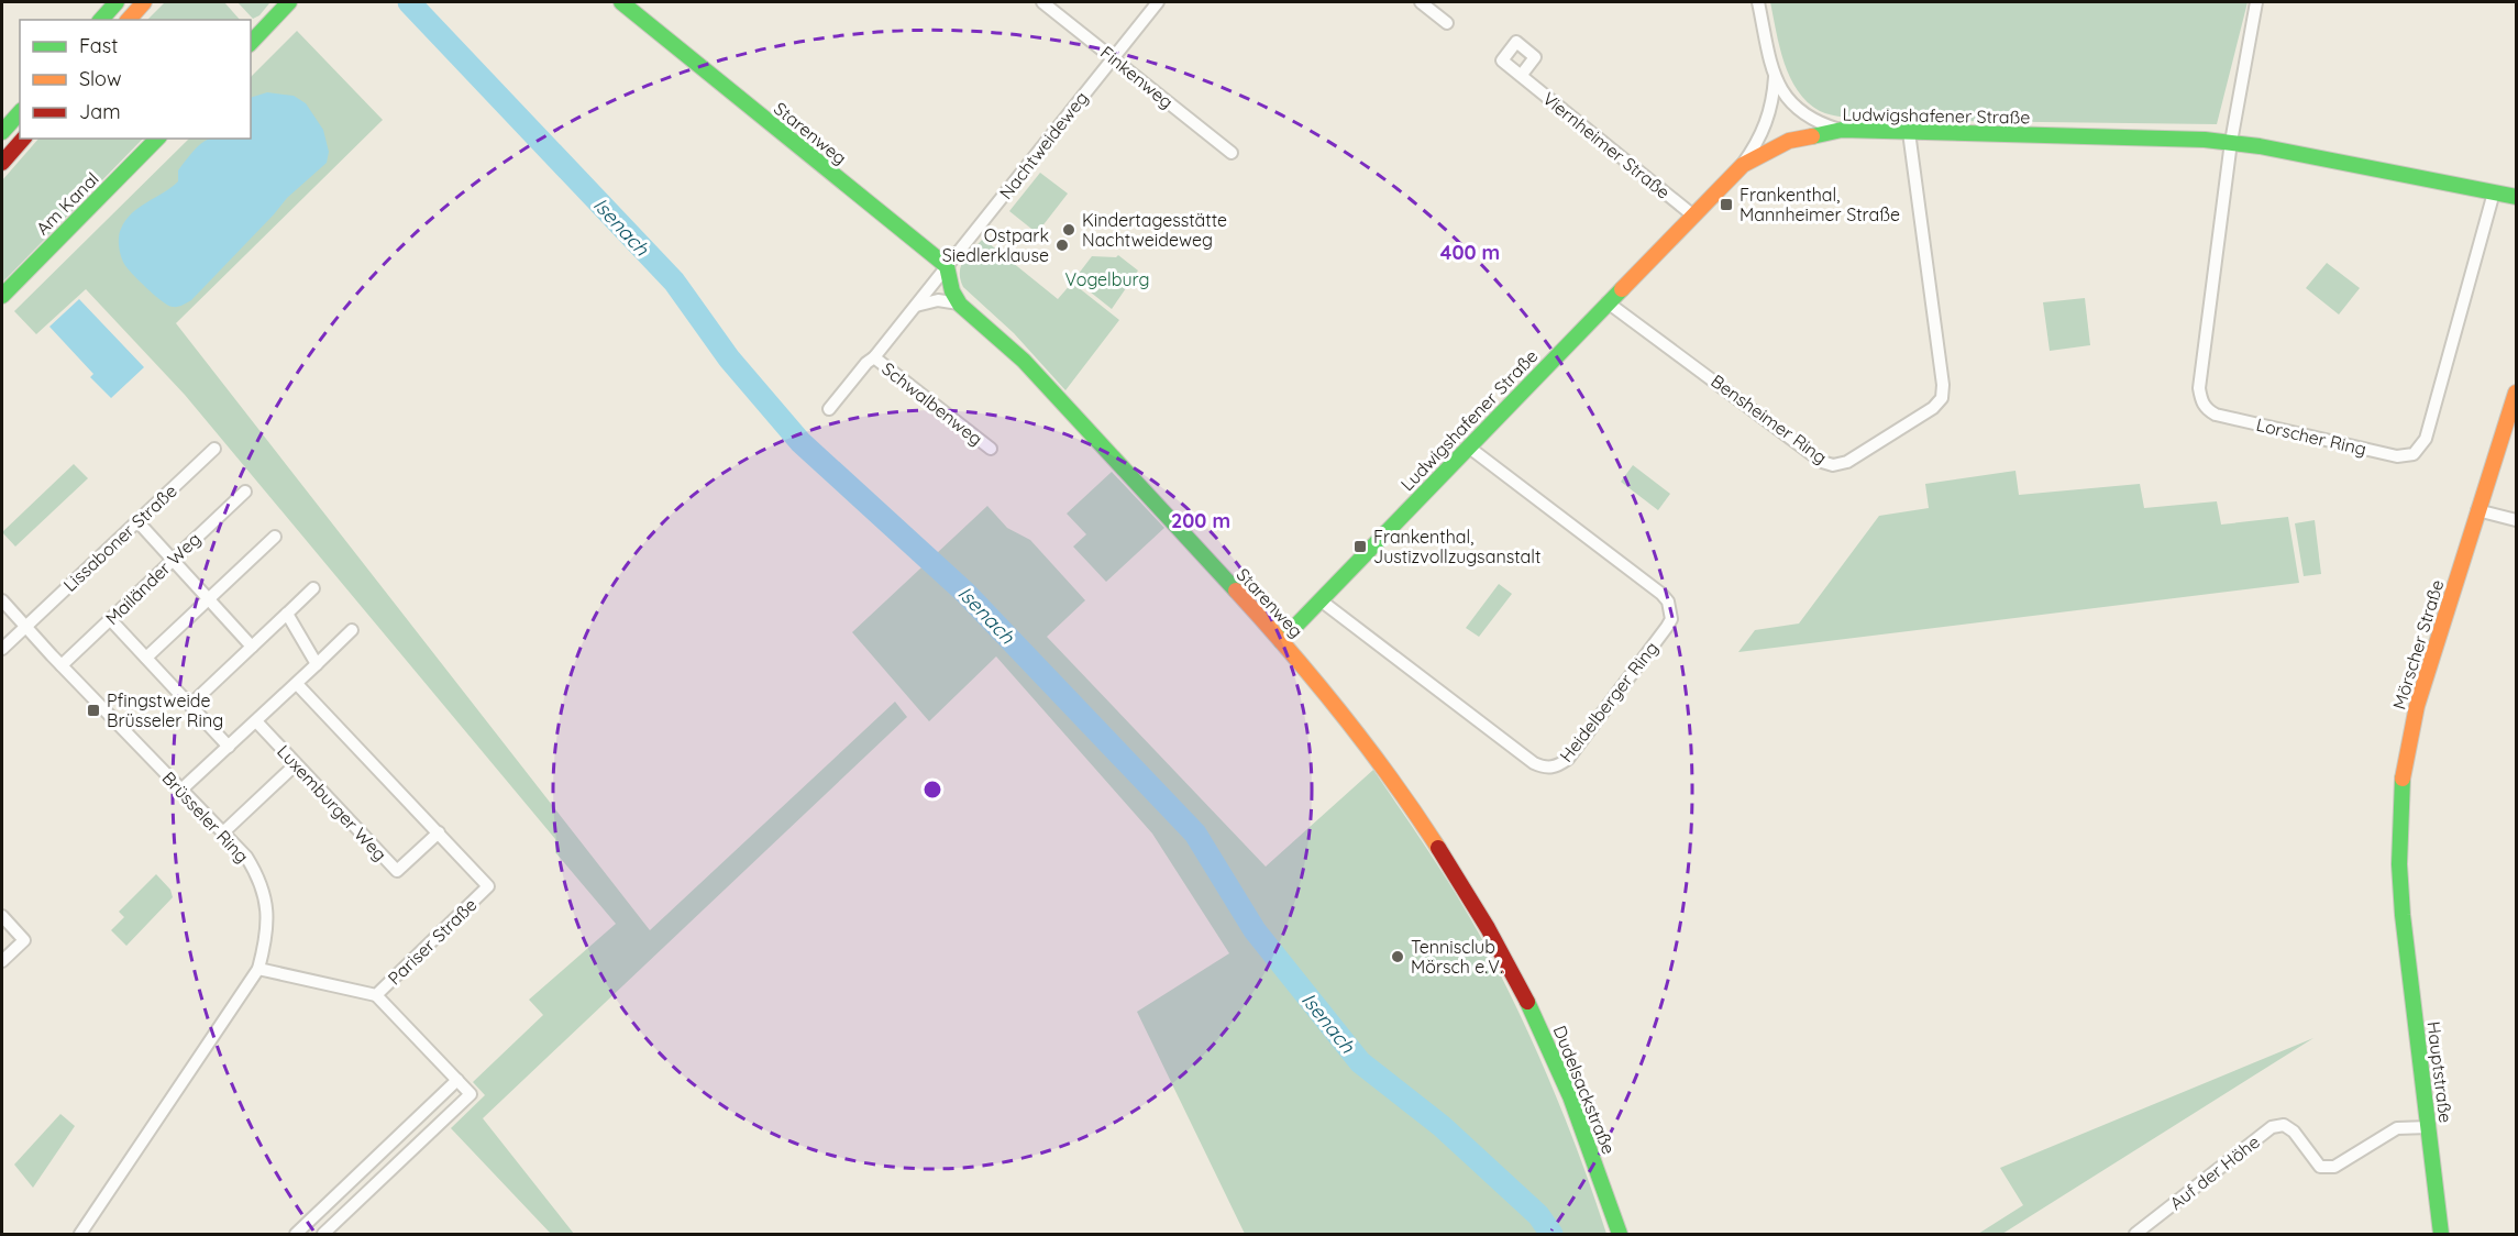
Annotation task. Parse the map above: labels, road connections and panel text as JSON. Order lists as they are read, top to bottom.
{
  "streets": {
    "main road": [
      "Ludwigshafener Straße",
      "Starenweg",
      "Am Kanal",
      "Mörscher Straße",
      "Hauptstraße",
      "Dudelsackstraße"
    ],
    "street": [
      "Finkenweg",
      "Nachtweideweg",
      "Viernheimer Straße",
      "Schwalbenweg",
      "Bensheimer Ring",
      "Lorscher Ring",
      "Lissaboner Straße",
      "Mailänder Weg",
      "Heidelberger Ring",
      "Luxemburger Weg",
      "Brüsseler Ring",
      "Pariser Straße",
      "Auf der Höhe"
    ]
  },
  "crossings": [
    ["Finkenweg", "Nachtweideweg"],
    ["Ludwigshafener Straße", "Starenweg"],
    ["Ludwigshafener Straße", "Viernheimer Straße"],
    ["Ludwigshafener Straße", "Bensheimer Ring"],
    ["Ludwigshafener Straße", "Lorscher Ring"],
    ["Ludwigshafener Straße", "Heidelberger Ring"],
    ["Starenweg", "Nachtweideweg"],
    ["Starenweg", "Dudelsackstraße"],
    ["Nachtweideweg", "Schwalbenweg"],
    ["Lissaboner Straße", "Brüsseler Ring"],
    ["Mailänder Weg", "Brüsseler Ring"],
    ["Mörscher Straße", "Hauptstraße"],
    ["Luxemburger Weg", "Pariser Straße"],
    ["Brüsseler Ring", "Pariser Straße"],
    ["Hauptstraße", "Auf der Höhe"]
  ],
  "water": ["Isenach"],
  "parks": ["Vogelburg"],
  "places": {
    "transit": ["Frankenthal, Mannheimer Straße", "Frankenthal, Justizvollzugsanstalt", "Pfingstweide Brüsseler Ring"],
    "other": ["Kindertagesstätte Nachtweideweg", "Ostpark Siedlerklause", "Tennisclub Mörsch e.V."]
  },
  "legend": ["Fast", "Slow", "Jam"],
  "rings": ["400 m", "200 m"]
}
